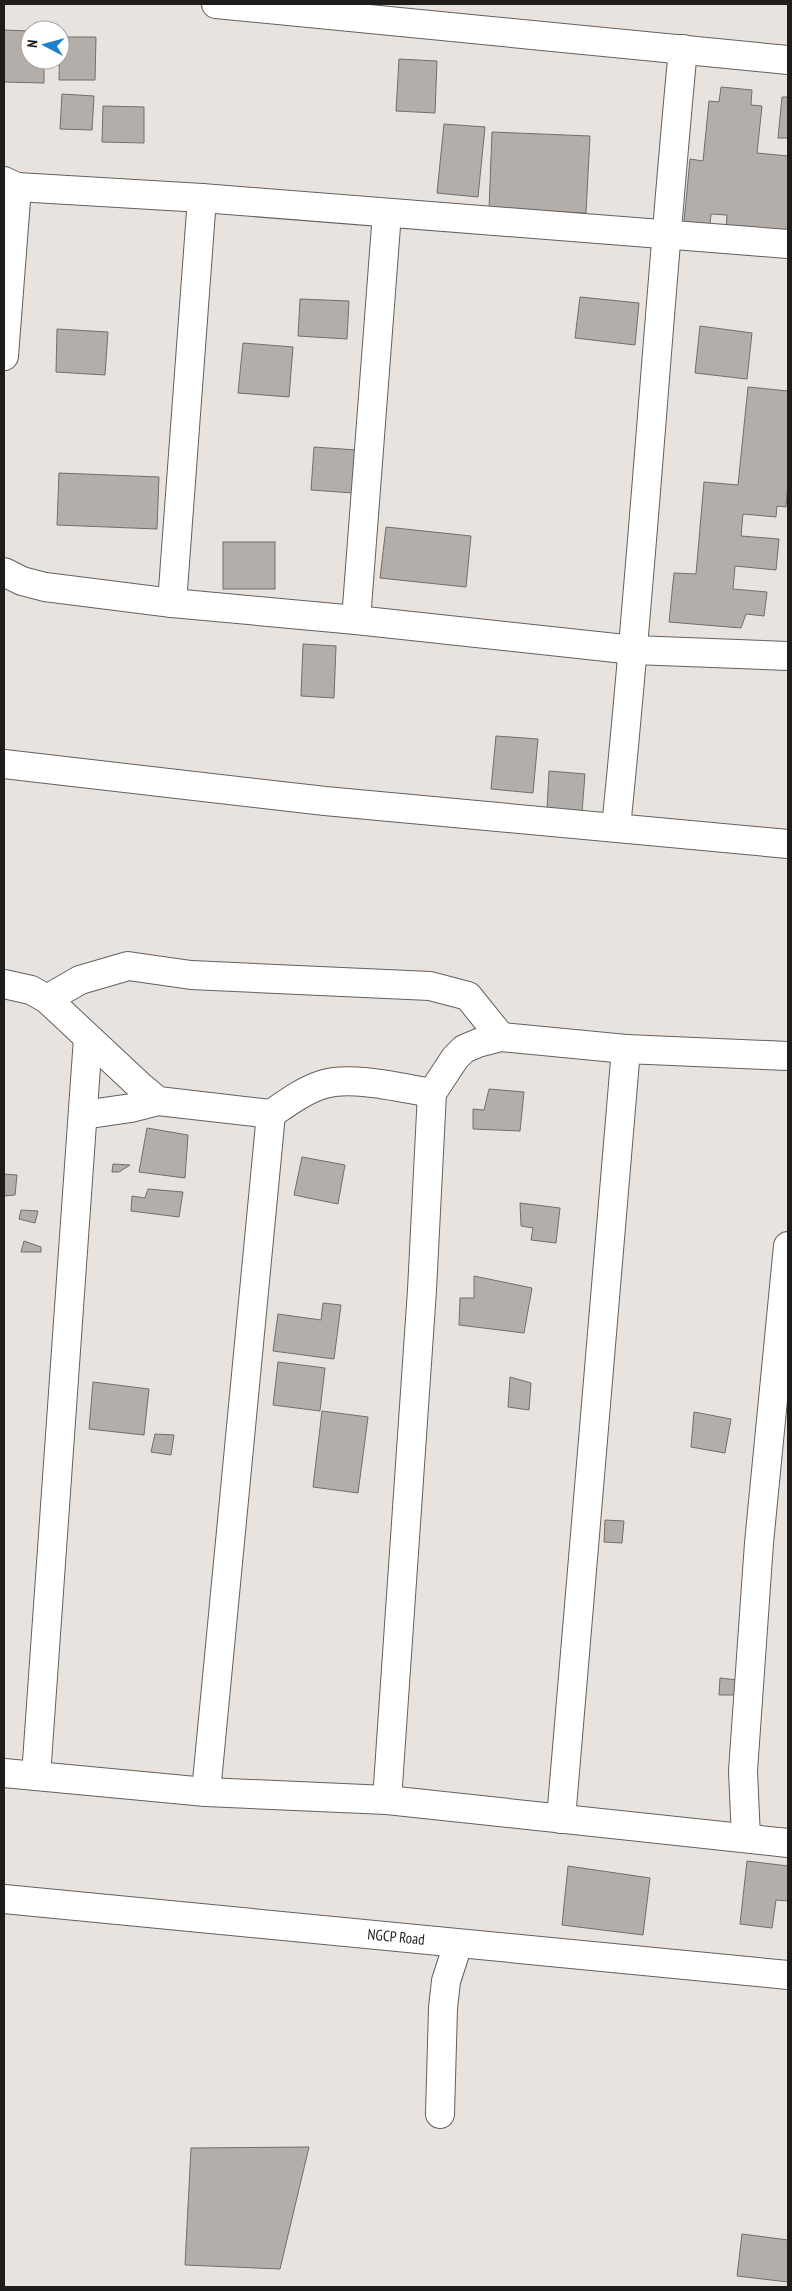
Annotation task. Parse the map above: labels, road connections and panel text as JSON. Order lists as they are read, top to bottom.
{
  "streets": {
    "street": ["NGCP Road"]
  },
  "north": "left"
}
